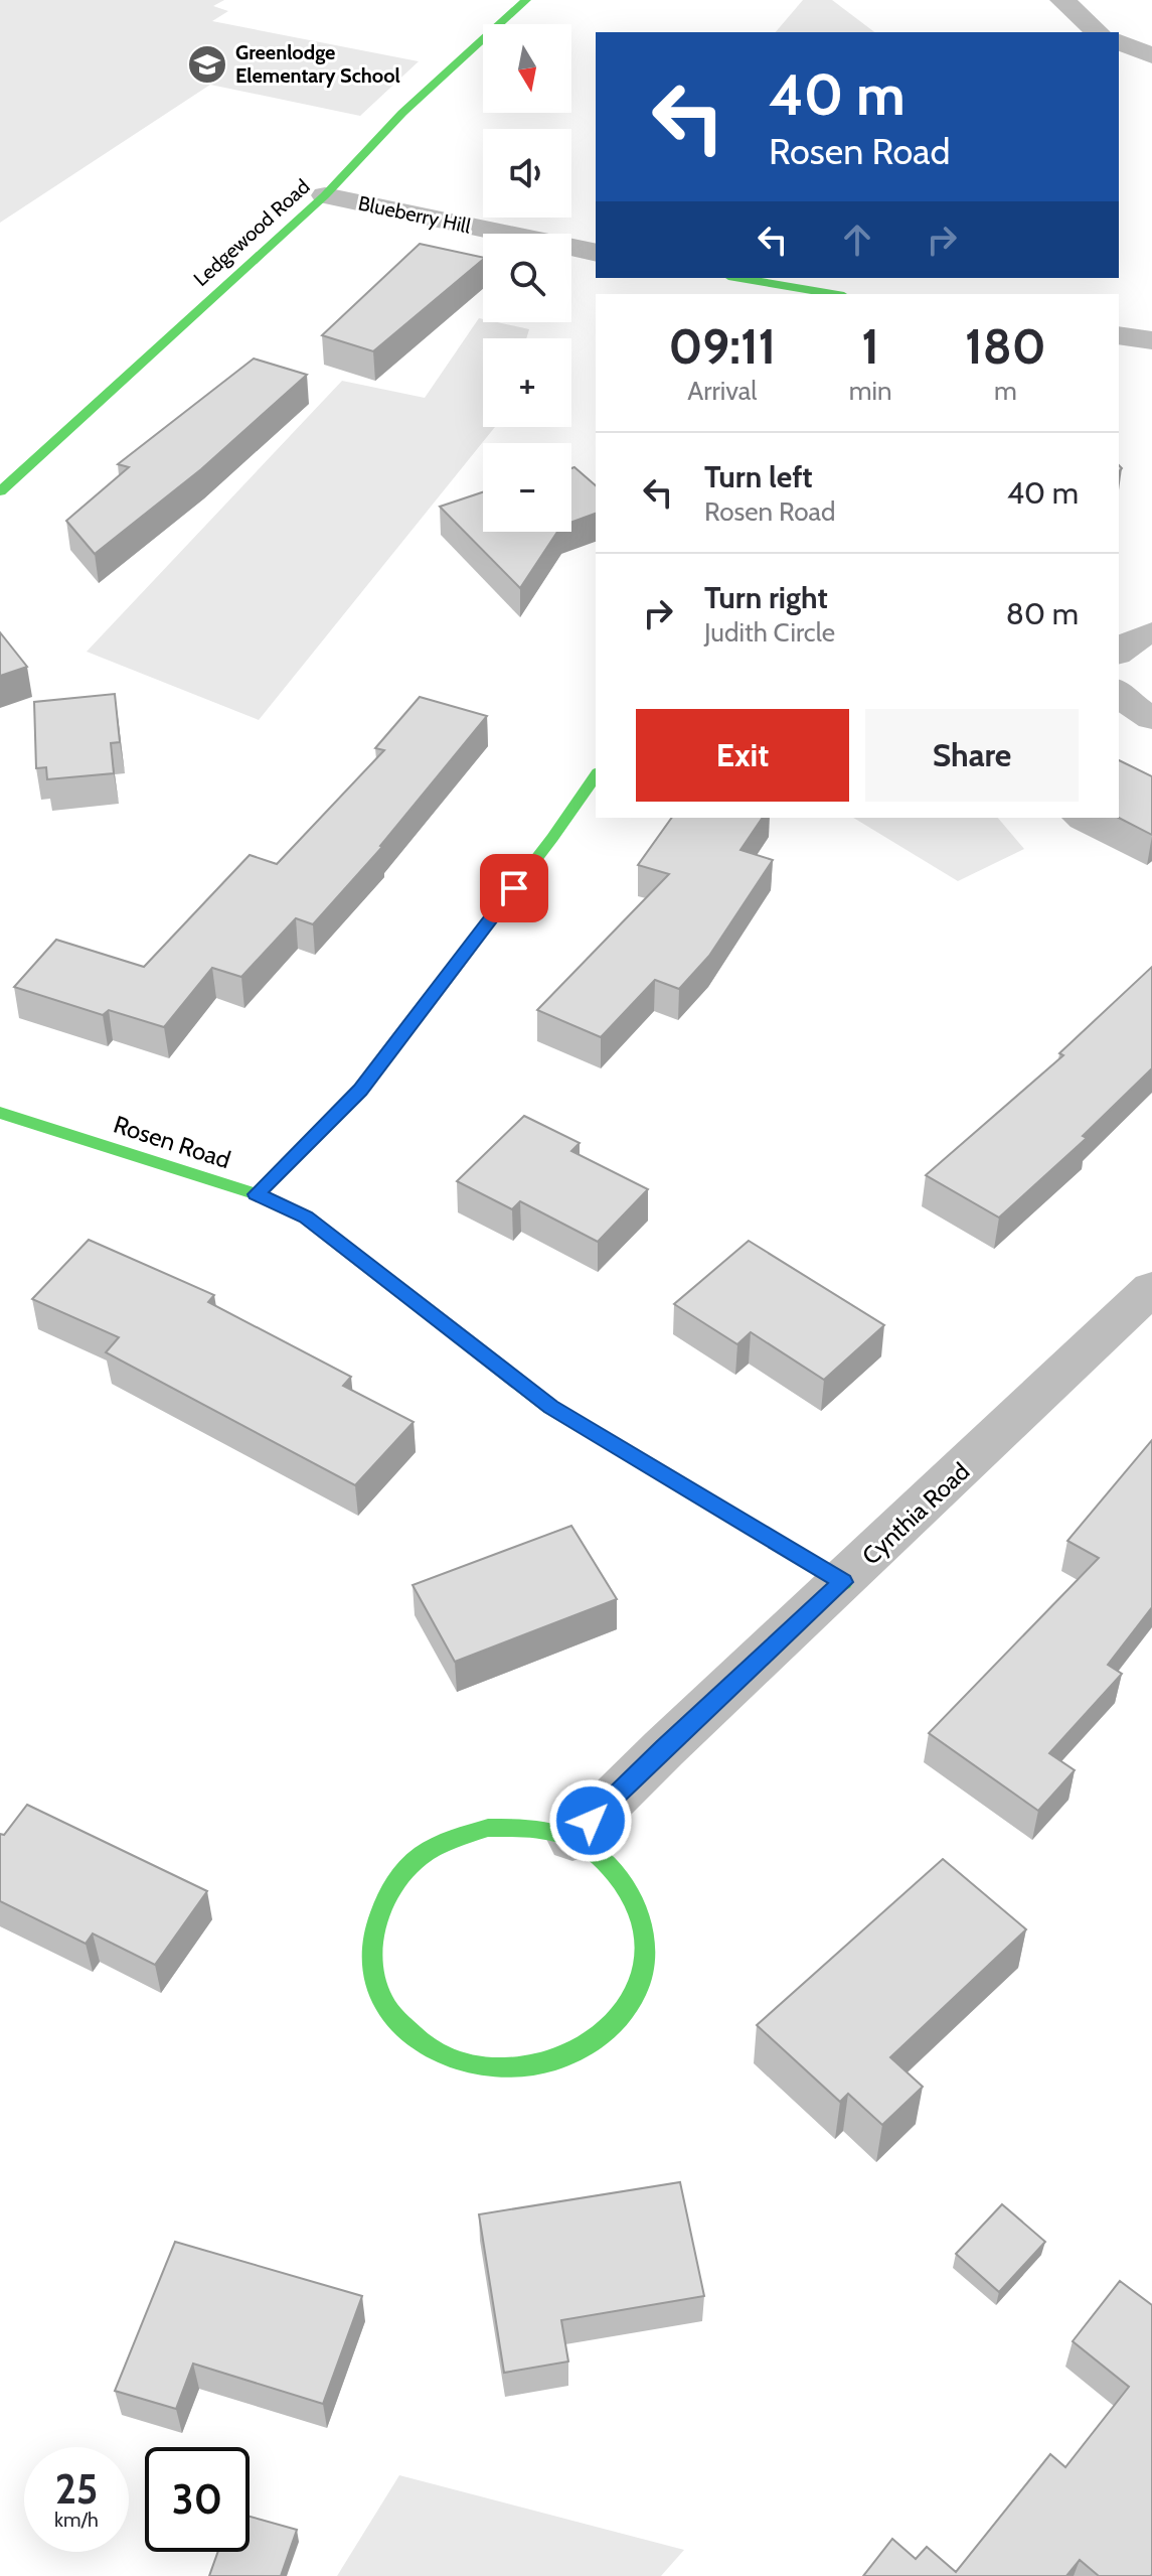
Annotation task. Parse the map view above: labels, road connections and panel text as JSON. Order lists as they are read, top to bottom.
{
  "streets": {
    "street": [
      "Blueberry Hill",
      "Ledgewood Road",
      "Rosen Road",
      "Cynthia Road"
    ]
  },
  "crossings": [
    ["Blueberry Hill", "Ledgewood Road"],
    ["Rosen Road", "Cynthia Road"]
  ],
  "places": {
    "school or university": ["Greenlodge Elementary School"]
  },
  "north": "bottom",
  "page": {
    "map_buttons": ["+", "−"],
    "turn": ["40 m", "Rosen Road"],
    "eta": [
      "09:11",
      "Arrival",
      "1",
      "min",
      "180",
      "m"
    ],
    "list": [
      {
        "name": "Turn left",
        "note": "Rosen Road",
        "value": "40 m"
      },
      {
        "name": "Turn right",
        "note": "Judith Circle",
        "value": "80 m"
      }
    ],
    "buttons": ["Exit", "Share"],
    "speed": "25 km/h",
    "limit": "30"
  }
}
